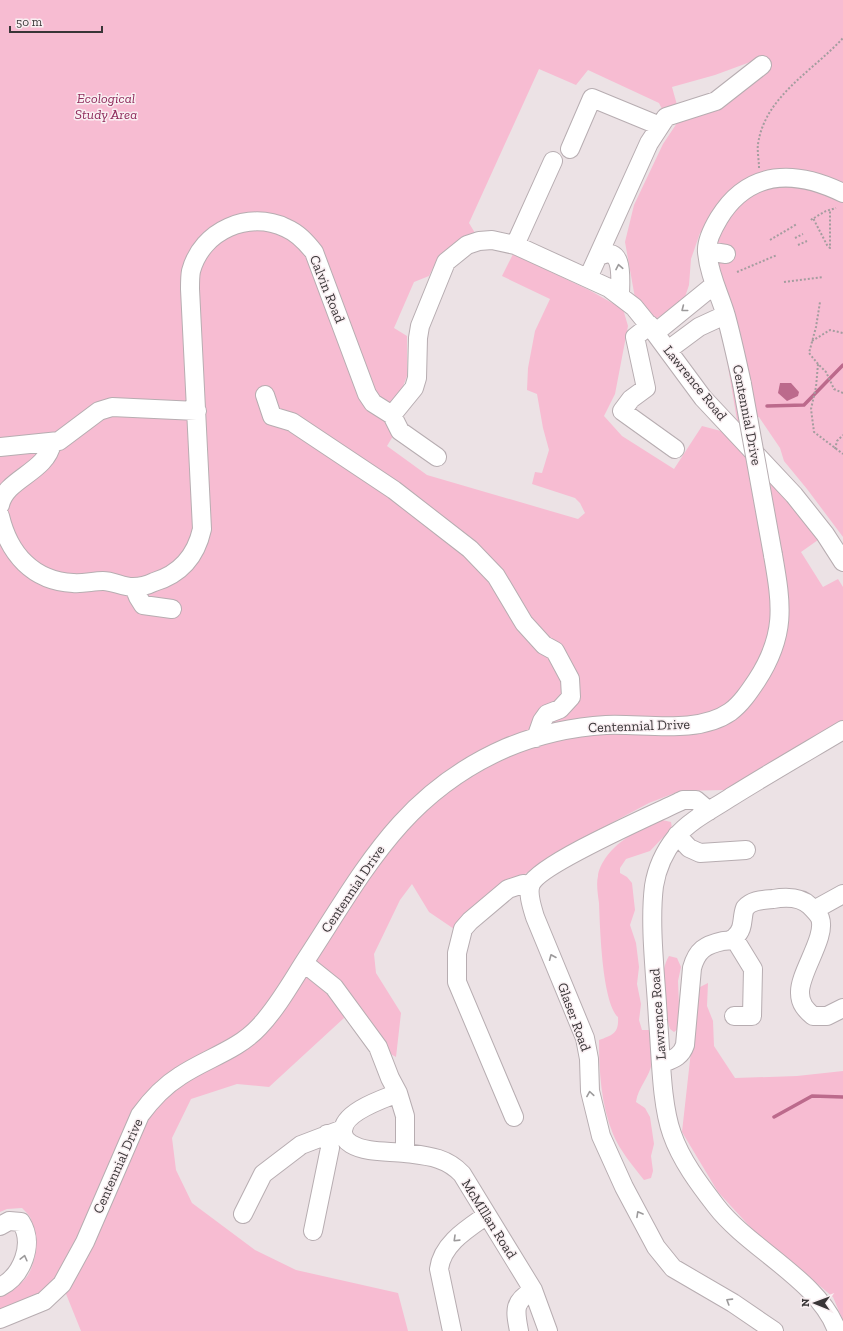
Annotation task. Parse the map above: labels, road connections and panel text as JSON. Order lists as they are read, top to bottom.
{
  "streets": {
    "street": [
      "Calvin Road",
      "Lawrence Road",
      "Centennial Drive",
      "Glaser Road",
      "McMIllan Road"
    ]
  },
  "one_way": ["Glaser Road"],
  "parks": ["Ecological Study Area"],
  "scale_bar": "50 m",
  "north": "left"
}
